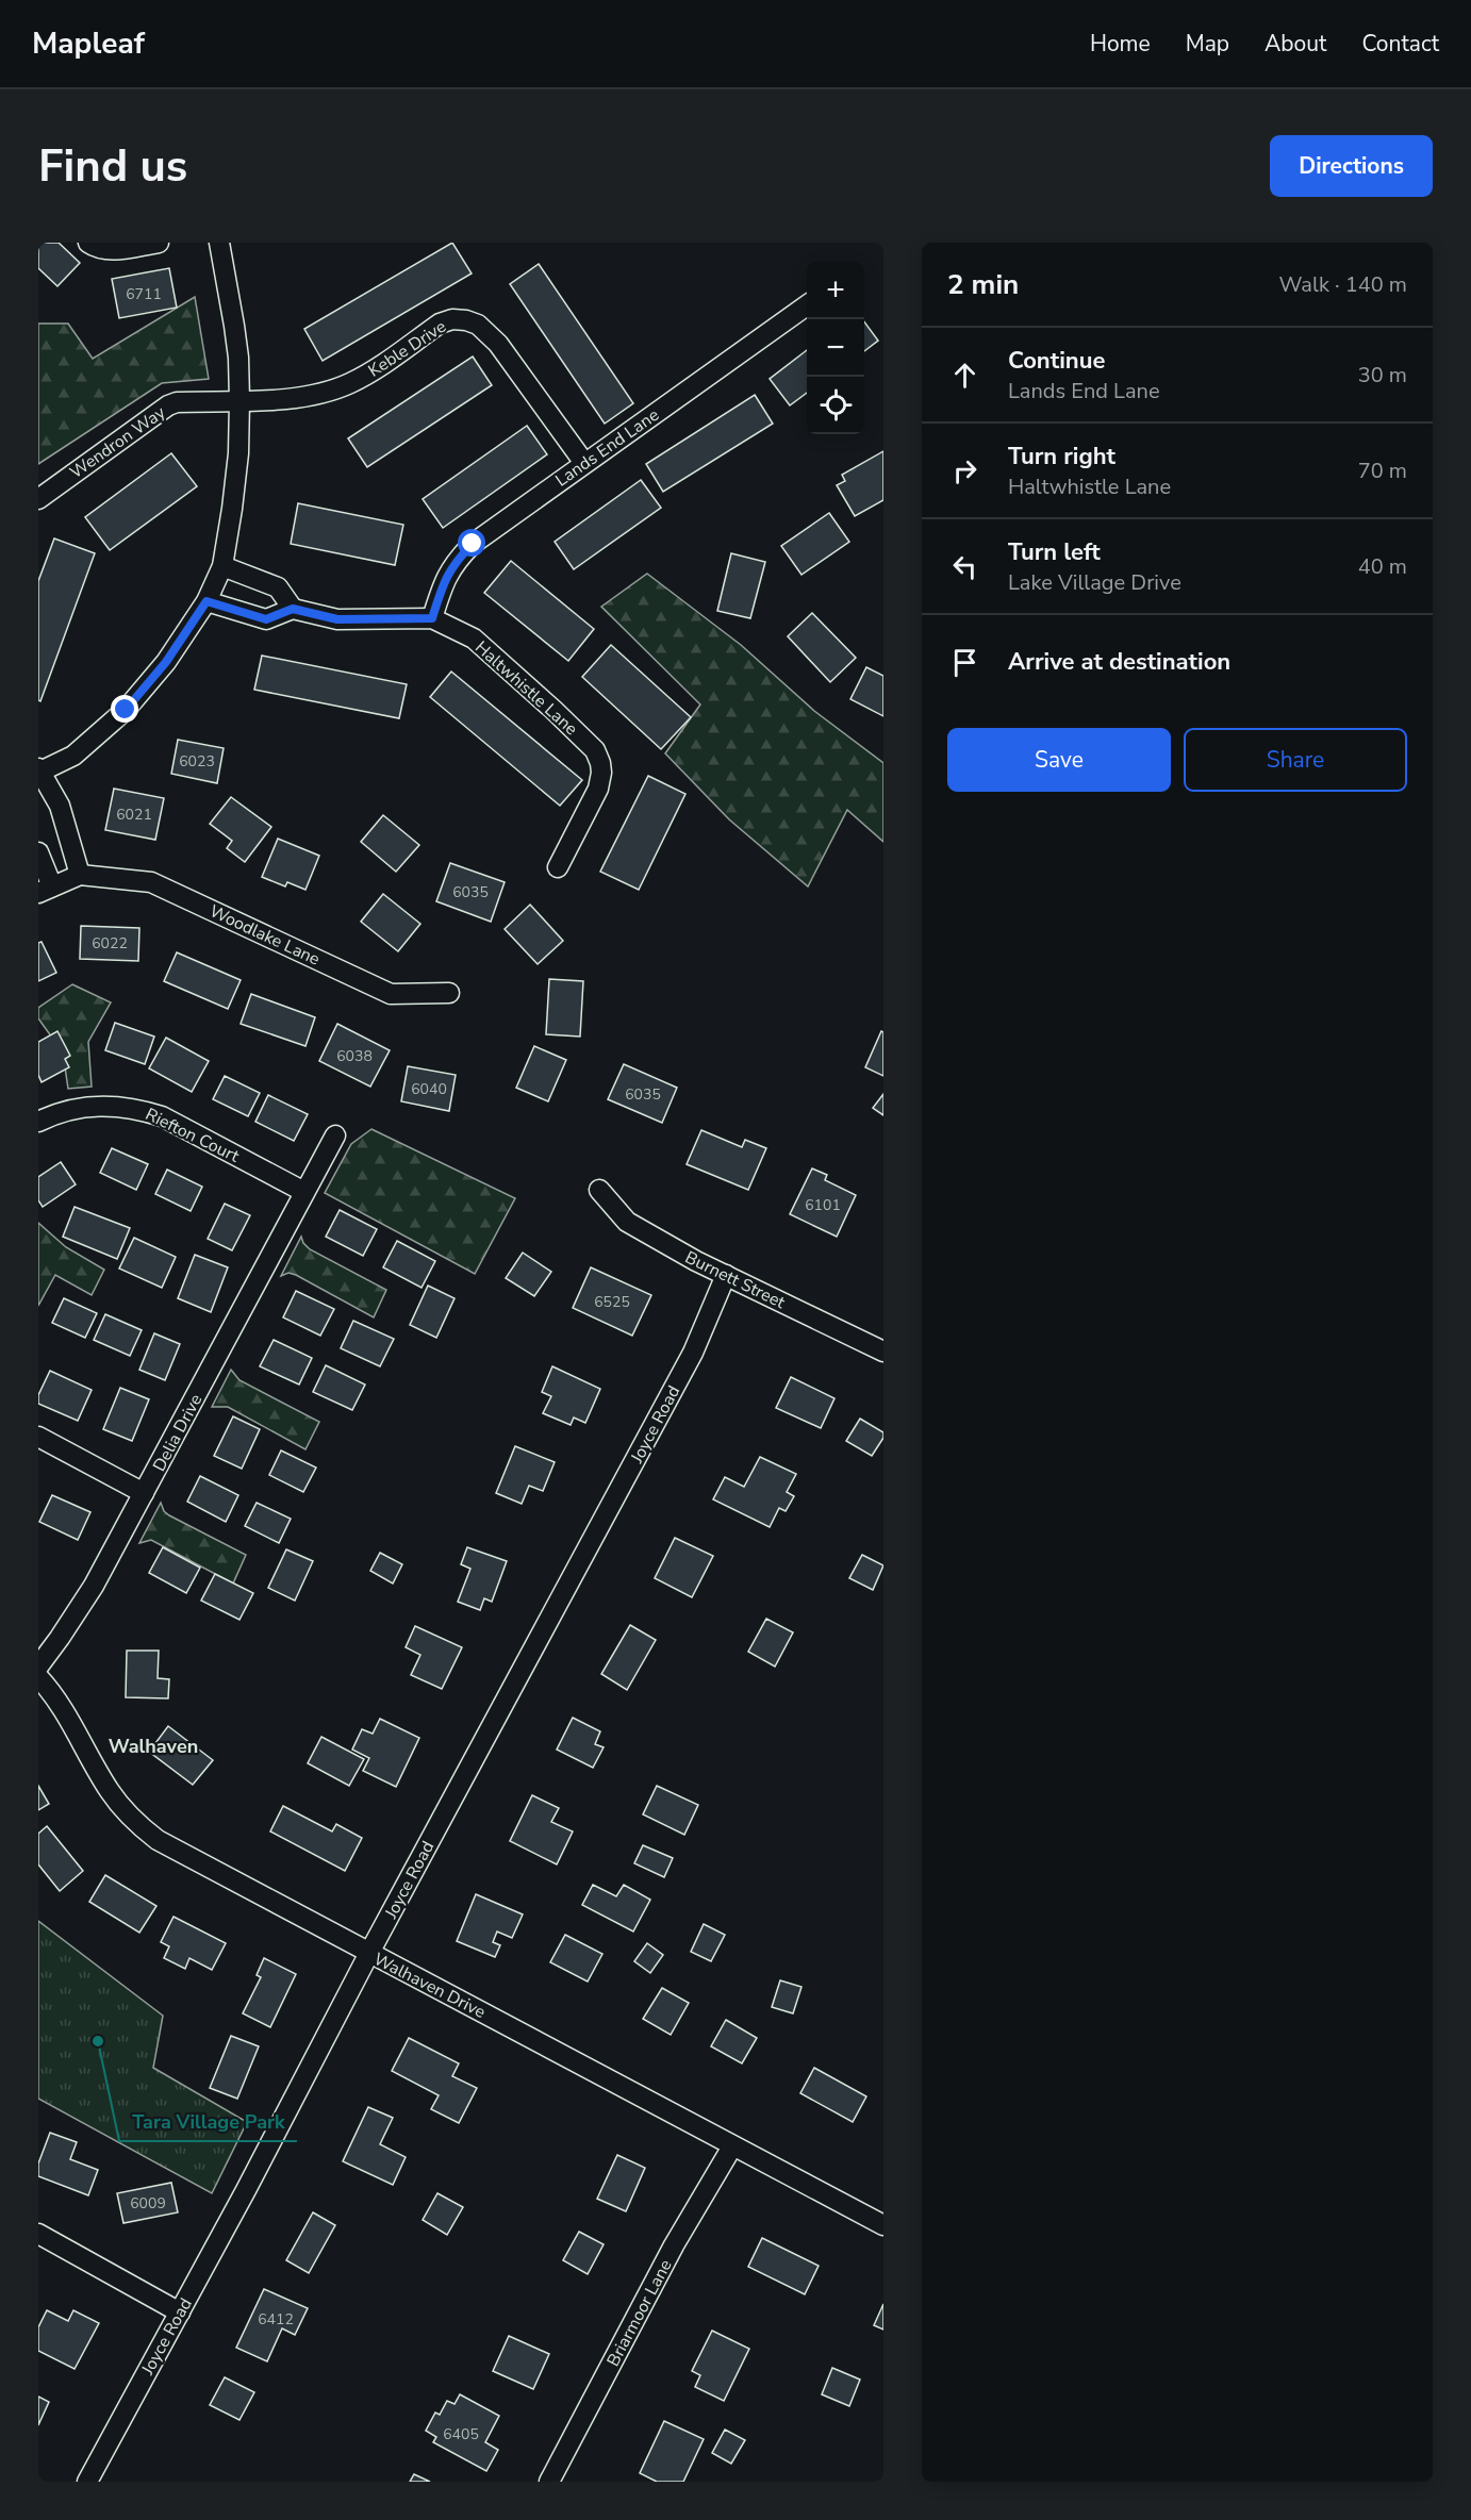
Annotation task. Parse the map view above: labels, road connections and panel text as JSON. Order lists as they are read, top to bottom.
{
  "streets": {
    "street": [
      "Keble Drive",
      "Wendron Way",
      "Lands End Lane",
      "Haltwhistle Lane",
      "Woodlake Lane",
      "Riefton Court",
      "Burnett Street",
      "Joyce Road",
      "Delia Drive",
      "Walhaven Drive",
      "Briarmoor Lane"
    ]
  },
  "crossings": [
    ["Keble Drive", "Wendron Way"],
    ["Keble Drive", "Lands End Lane"],
    ["Lands End Lane", "Haltwhistle Lane"],
    ["Riefton Court", "Delia Drive"],
    ["Burnett Street", "Joyce Road"],
    ["Joyce Road", "Walhaven Drive"],
    ["Walhaven Drive", "Briarmoor Lane"]
  ],
  "districts": ["Walhaven"],
  "places": ["Tara Village Park"],
  "house_numbers": [
    "6711",
    "6023",
    "6021",
    "6035",
    "6022",
    "6038",
    "6040",
    "6035",
    "6101",
    "6525",
    "6009",
    "6412",
    "6405"
  ],
  "page": {
    "header": "Mapleaf",
    "nav": [
      "Home",
      "Map",
      "About",
      "Contact"
    ],
    "buttons": [
      "Directions",
      ["Save", "Share"]
    ],
    "title": "Find us",
    "heading": ["2 min", "Walk · 140 m"],
    "map_buttons": ["+", "−"],
    "list": [
      ["Continue", "Lands End Lane", "30 m"],
      ["Turn right", "Haltwhistle Lane", "70 m"],
      ["Turn left", "Lake Village Drive", "40 m"],
      "Arrive at destination"
    ]
  }
}
